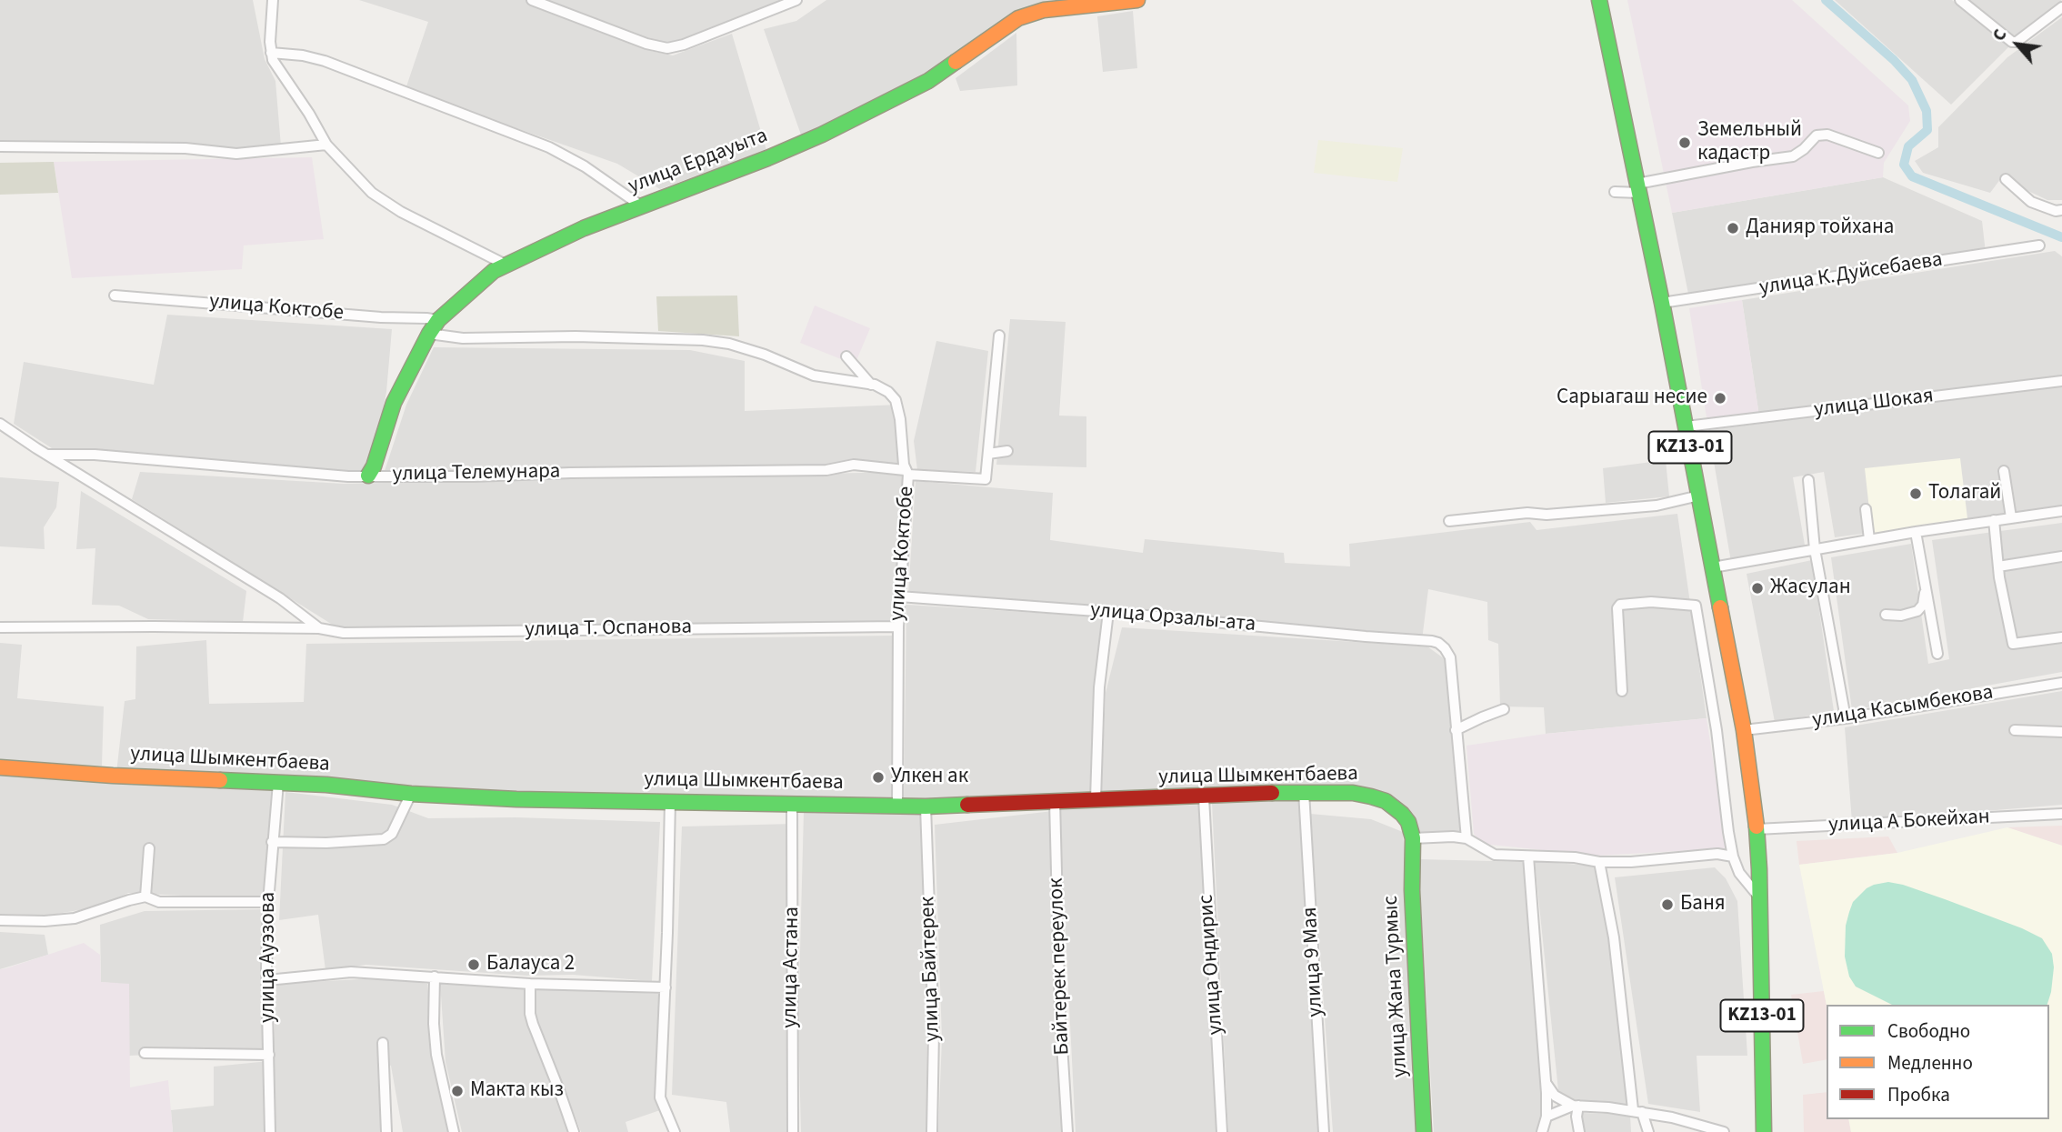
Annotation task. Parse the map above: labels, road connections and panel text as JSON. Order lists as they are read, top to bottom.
{
  "streets": {
    "main road": [
      "улица Ердауыта",
      "KZ13-01",
      "улица Шымкентбаева",
      "улица Жана Турмыс"
    ],
    "street": [
      "улица К.Дуйсебаева",
      "улица Коктобе",
      "улица Шокая",
      "улица Телемунара",
      "улица Орзалы-ата",
      "улица Т. Оспанова",
      "улица Касымбекова",
      "улица А Бокейхан",
      "улица Ауэзова",
      "улица 9 Мая",
      "улица Ондирис",
      "Байтерек переулок",
      "улица Астана",
      "улица Байтерек"
    ]
  },
  "crossings": [
    ["улица Ердауыта", "улица Коктобе"],
    ["улица Ердауыта", "улица Телемунара"],
    ["улица К.Дуйсебаева", "KZ13-01"],
    ["улица Коктобе", "улица Телемунара"],
    ["улица Коктобе", "улица Орзалы-ата"],
    ["улица Коктобе", "улица Т. Оспанова"],
    ["улица Коктобе", "улица Шымкентбаева"],
    ["улица Шокая", "KZ13-01"],
    ["KZ13-01", "улица Касымбекова"],
    ["KZ13-01", "улица А Бокейхан"],
    ["улица Телемунара", "улица Т. Оспанова"],
    ["улица Шымкентбаева", "улица Ауэзова"],
    ["улица Шымкентбаева", "улица 9 Мая"],
    ["улица Шымкентбаева", "улица Ондирис"],
    ["улица Шымкентбаева", "Байтерек переулок"],
    ["улица Шымкентбаева", "улица Астана"],
    ["улица Шымкентбаева", "улица Байтерек"],
    ["улица Шымкентбаева", "улица Жана Турмыс"]
  ],
  "places": [
    "Земельный кадастр",
    "Данияр тойхана",
    "Сарыагаш несие",
    "Толагай",
    "Жасулан",
    "Улкен ак",
    "Баня",
    "Балауса 2",
    "Макта кыз"
  ],
  "legend": ["Свободно", "Медленно", "Пробка"],
  "north": "top left"
}
